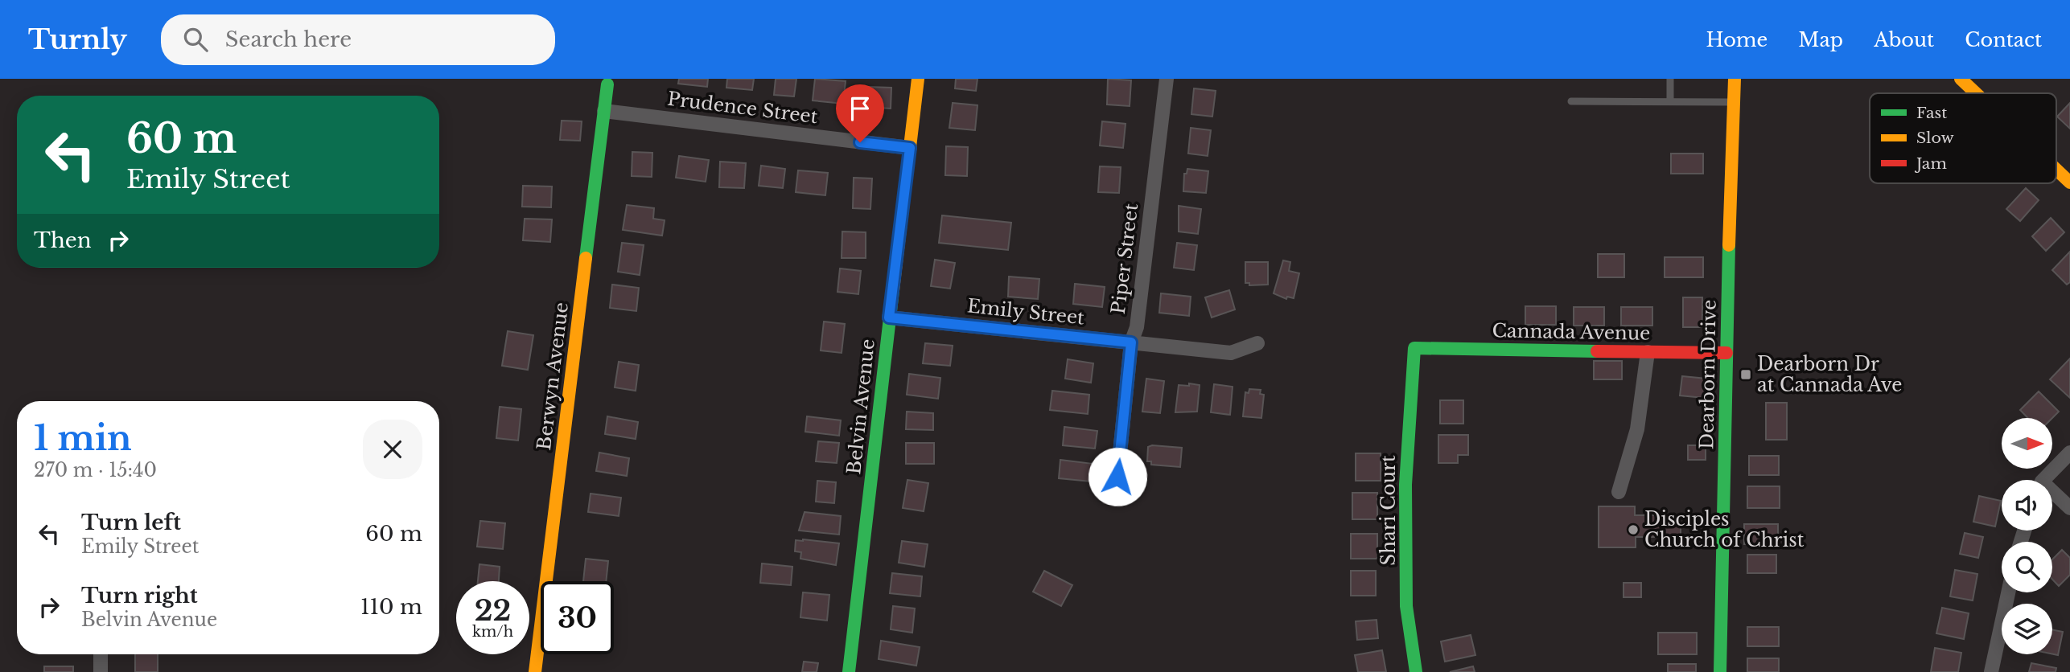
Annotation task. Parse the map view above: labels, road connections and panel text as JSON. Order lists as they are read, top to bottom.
{
  "streets": {
    "street": [
      "Prudence Street",
      "Piper Street",
      "Emily Street",
      "Cannada Avenue",
      "Dearborn Drive",
      "Berwyn Avenue",
      "Belvin Avenue",
      "Shari Court"
    ]
  },
  "crossings": [
    ["Prudence Street", "Berwyn Avenue"],
    ["Prudence Street", "Belvin Avenue"],
    ["Piper Street", "Emily Street"],
    ["Emily Street", "Belvin Avenue"],
    ["Cannada Avenue", "Dearborn Drive"],
    ["Cannada Avenue", "Shari Court"]
  ],
  "places": {
    "transit": ["Dearborn Dr at Cannada Ave"],
    "other": ["Disciples Church of Christ"]
  },
  "legend": ["Fast", "Slow", "Jam"],
  "north": "right",
  "page": {
    "header": "Turnly",
    "search": "Search here",
    "nav": [
      "Home",
      "Map",
      "About",
      "Contact"
    ],
    "turn": ["60 m", "Emily Street"],
    "then": "Then",
    "heading": ["1 min", "270 m · 15:40"],
    "list": [
      {
        "name": "Turn left",
        "note": "Emily Street",
        "value": "60 m"
      },
      {
        "name": "Turn right",
        "note": "Belvin Avenue",
        "value": "110 m"
      }
    ],
    "speed": "22 km/h",
    "limit": "30"
  }
}
